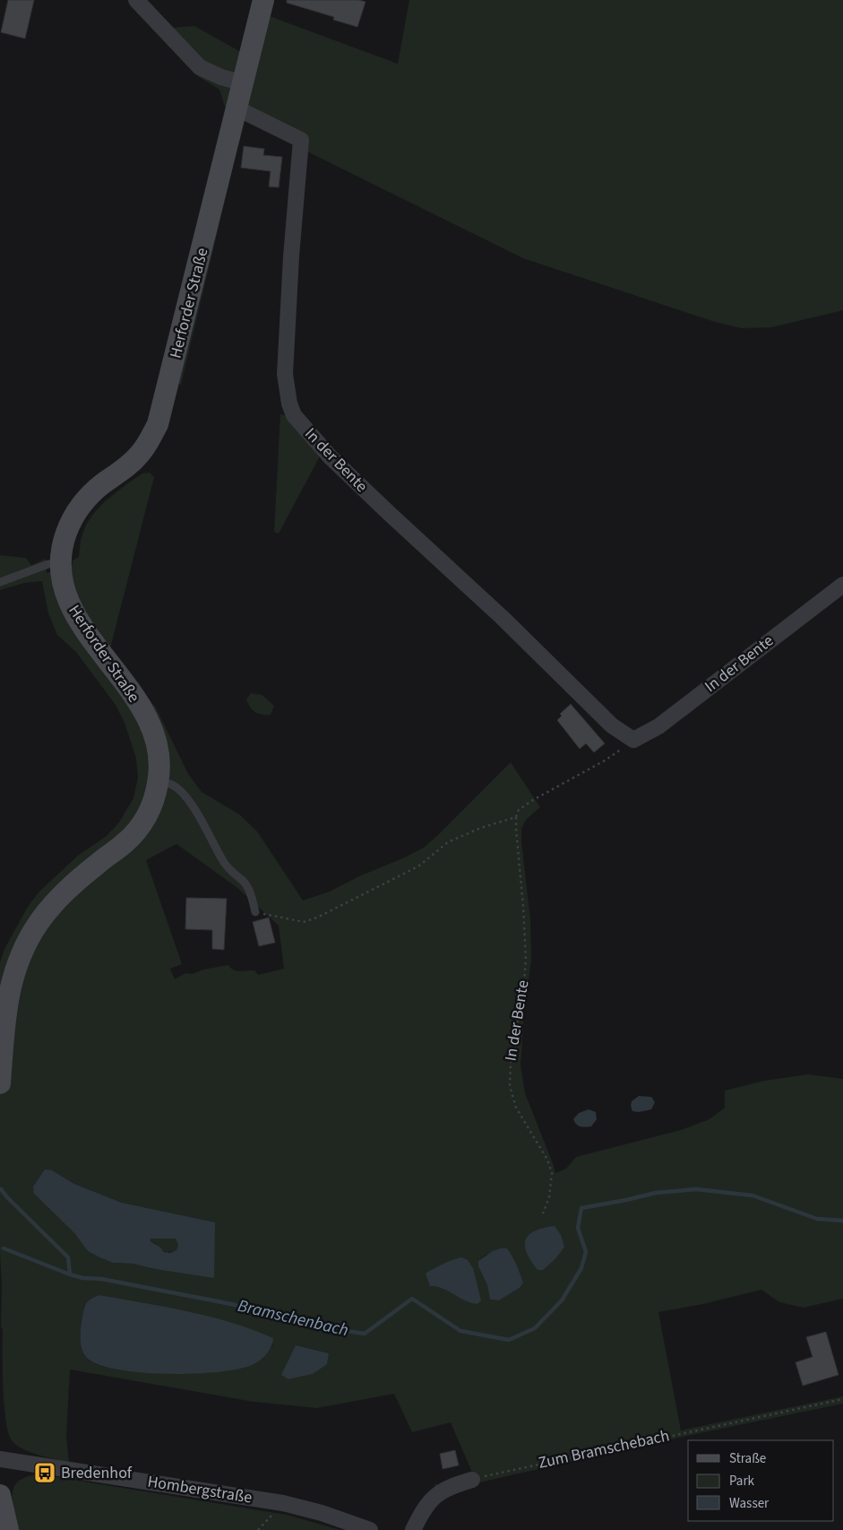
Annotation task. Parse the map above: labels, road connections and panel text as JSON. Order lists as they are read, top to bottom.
{
  "streets": {
    "main road": ["Herforder Straße"],
    "street": ["In der Bente", "Hombergstraße"],
    "path": ["Zum Bramschebach"]
  },
  "crossings": [
    ["Herforder Straße", "In der Bente"]
  ],
  "water": ["Bramschenbach"],
  "places": {
    "bus stop": ["Bredenhof"]
  },
  "legend": ["Straße", "Park", "Wasser"]
}
